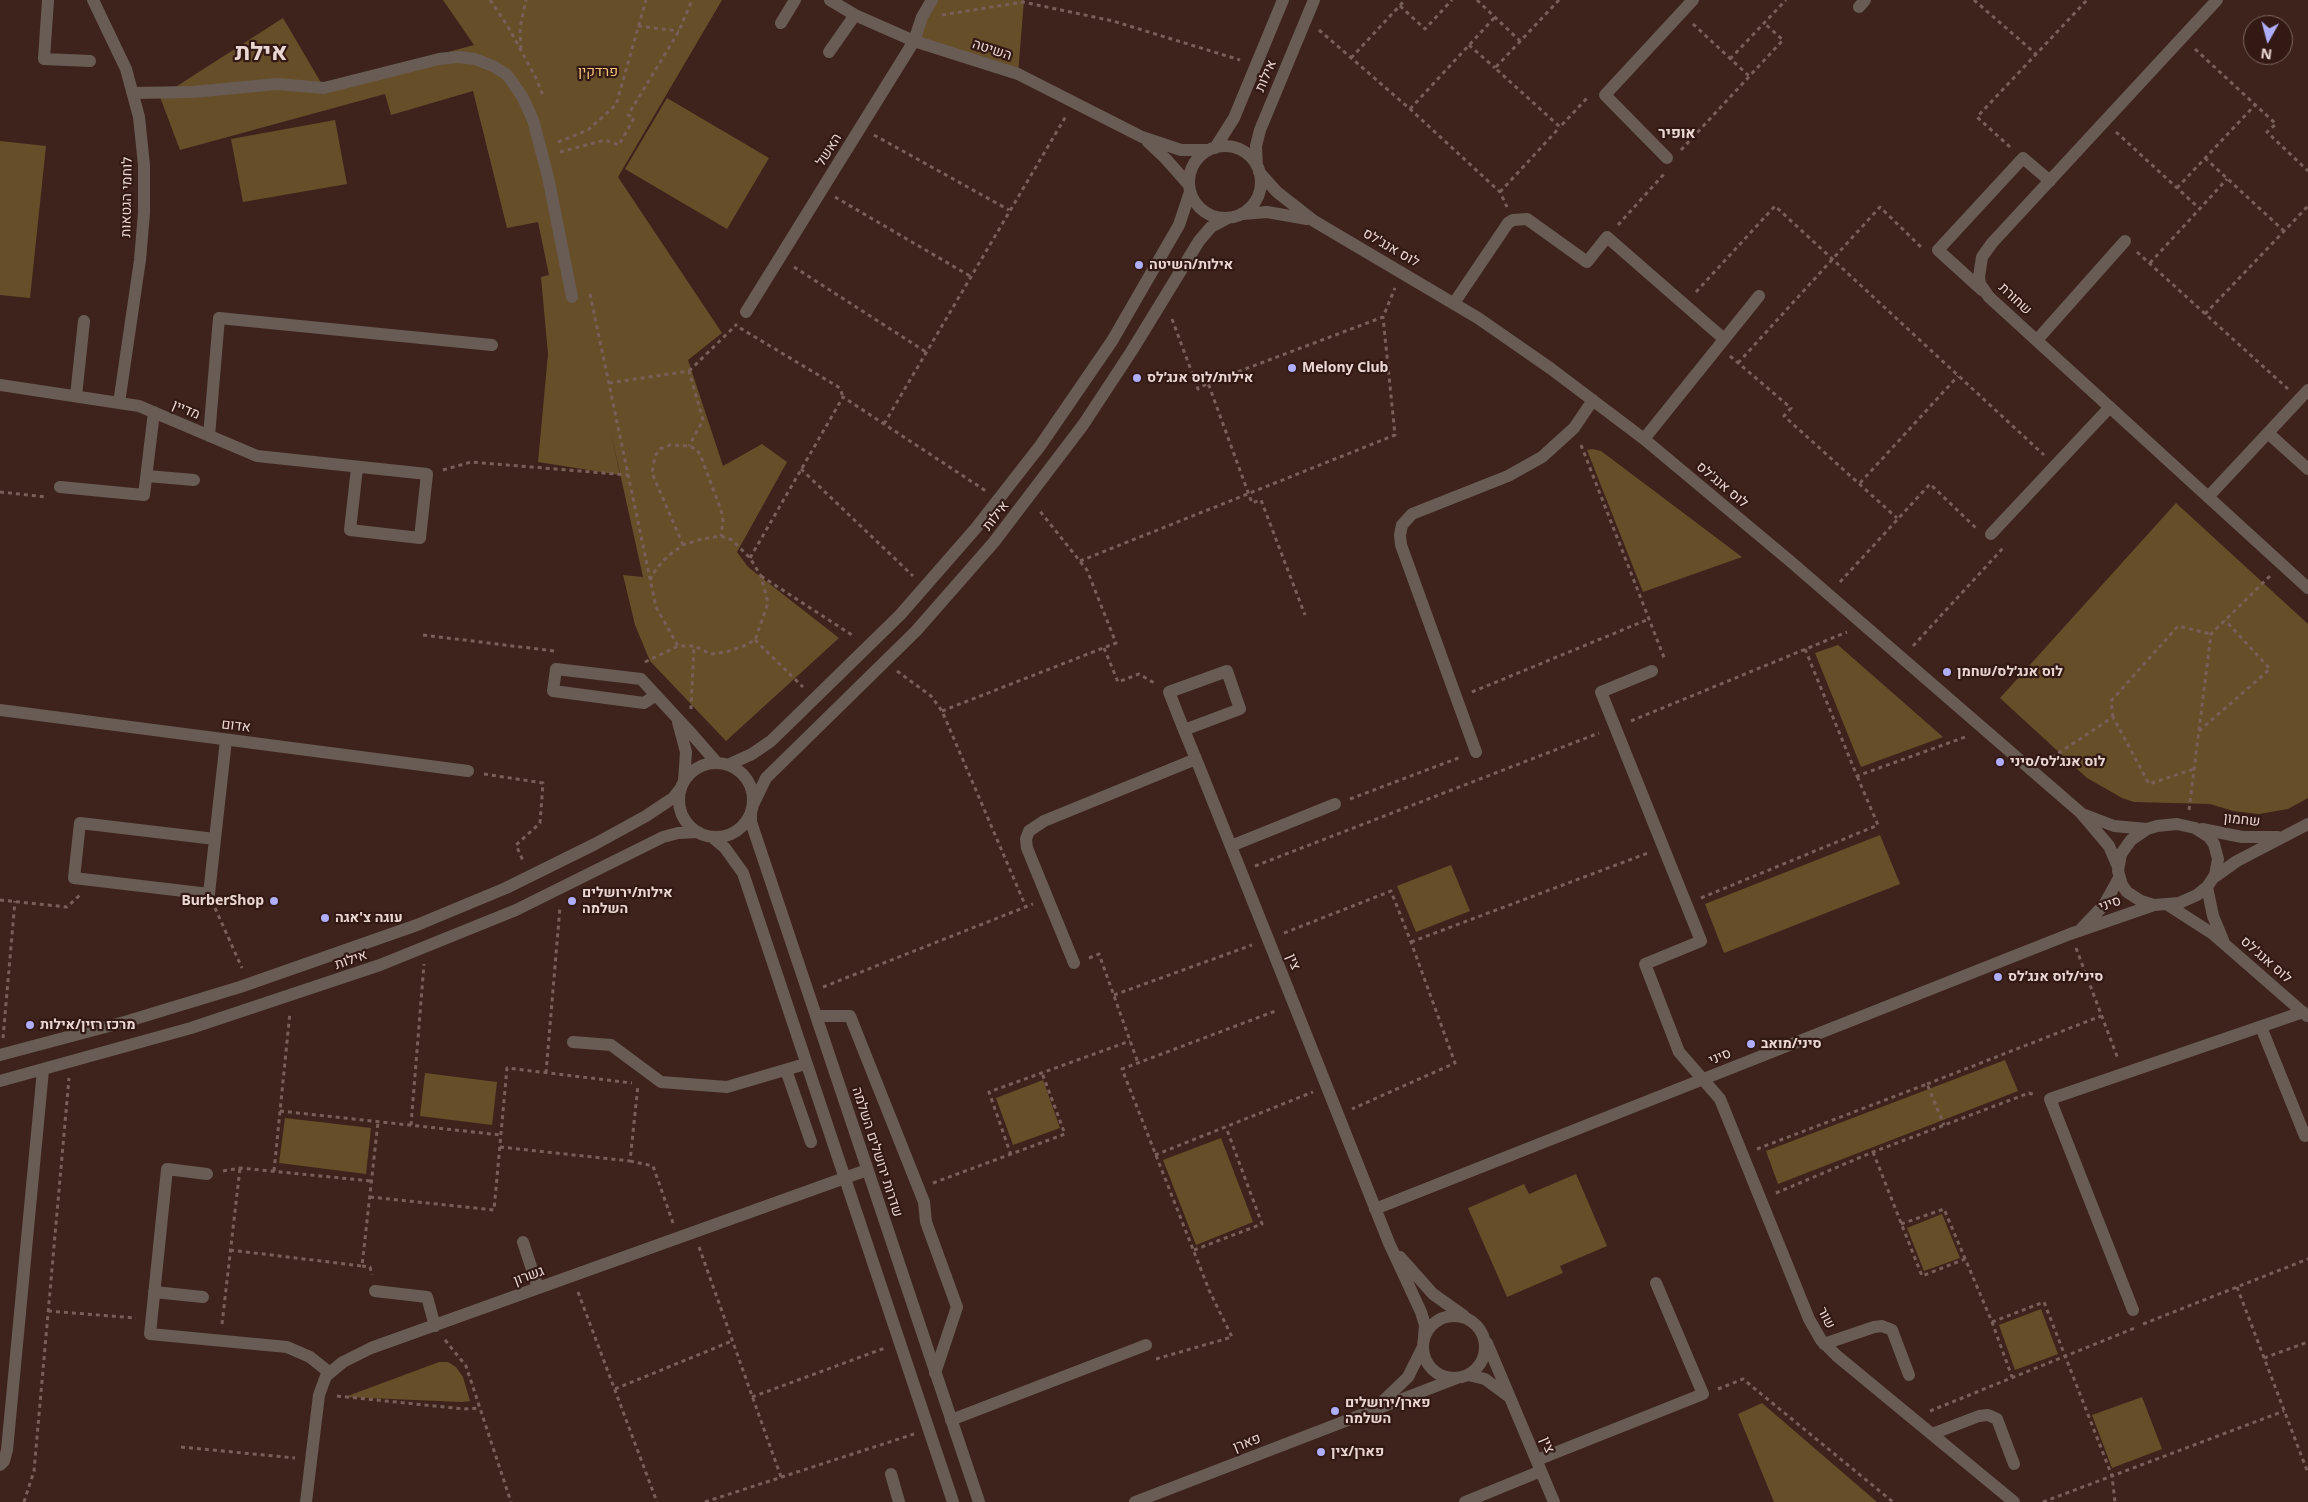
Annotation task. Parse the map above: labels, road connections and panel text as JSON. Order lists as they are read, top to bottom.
{
  "streets": {
    "street": [
      "השיטה",
      "אילות",
      "האשל",
      "לוחמי הגטאות",
      "לוס אנג'לס",
      "שחורת",
      "מדיין",
      "אדום",
      "שחמון",
      "סיני",
      "צין",
      "שדרות ירושלים השלמה",
      "גשרון",
      "שור",
      "פארן"
    ]
  },
  "crossings": [
    ["השיטה", "אילות"],
    ["השיטה", "האשל"],
    ["השיטה", "לוס אנג'לס"],
    ["אילות", "לוס אנג'לס"],
    ["אילות", "שדרות ירושלים השלמה"],
    ["לוחמי הגטאות", "מדיין"],
    ["לוס אנג'לס", "שחמון"],
    ["לוס אנג'לס", "סיני"],
    ["שחמון", "סיני"],
    ["סיני", "צין"],
    ["סיני", "שור"],
    ["צין", "פארן"],
    ["שדרות ירושלים השלמה", "גשרון"]
  ],
  "districts": ["אילת", "אופיר"],
  "parks": ["פרדקין"],
  "places": [
    "אילות/השיטה",
    "Melony Club",
    "אילות/לוס אנג׳לס",
    "לוס אנג׳לס/שחמן",
    "לוס אנג׳לס/סיני",
    "BurberShop",
    "אילות/ירושלים השלמה",
    "עוגה צ'אגה",
    "סיני/לוס אנג׳לס",
    "מרכז רזין/אילות",
    "סיני/מואב",
    "פארן/ירושלים השלמה",
    "פארן/צין"
  ],
  "north": "bottom"
}
